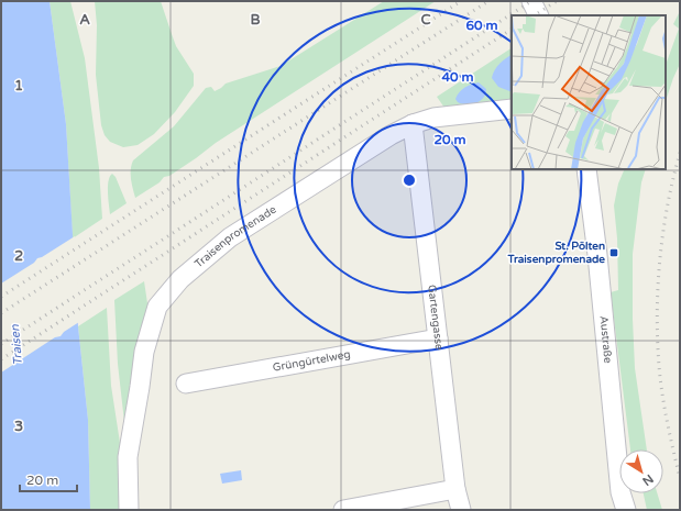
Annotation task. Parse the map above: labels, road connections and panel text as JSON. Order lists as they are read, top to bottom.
{
  "streets": {
    "street": [
      "Traisenpromenade",
      "Gartengasse",
      "Austraße",
      "Grüngürtelweg"
    ]
  },
  "crossings": [
    ["Traisenpromenade", "Gartengasse"],
    ["Gartengasse", "Grüngürtelweg"]
  ],
  "water": ["Traisen"],
  "places": {
    "transit": ["St. Pölten Traisenpromenade"]
  },
  "scale_bar": "20 m",
  "north": "bottom right",
  "grid": {
    "columns": ["A", "B", "C"],
    "rows": ["1", "2", "3"]
  },
  "rings": ["60 m", "40 m", "20 m"]
}
